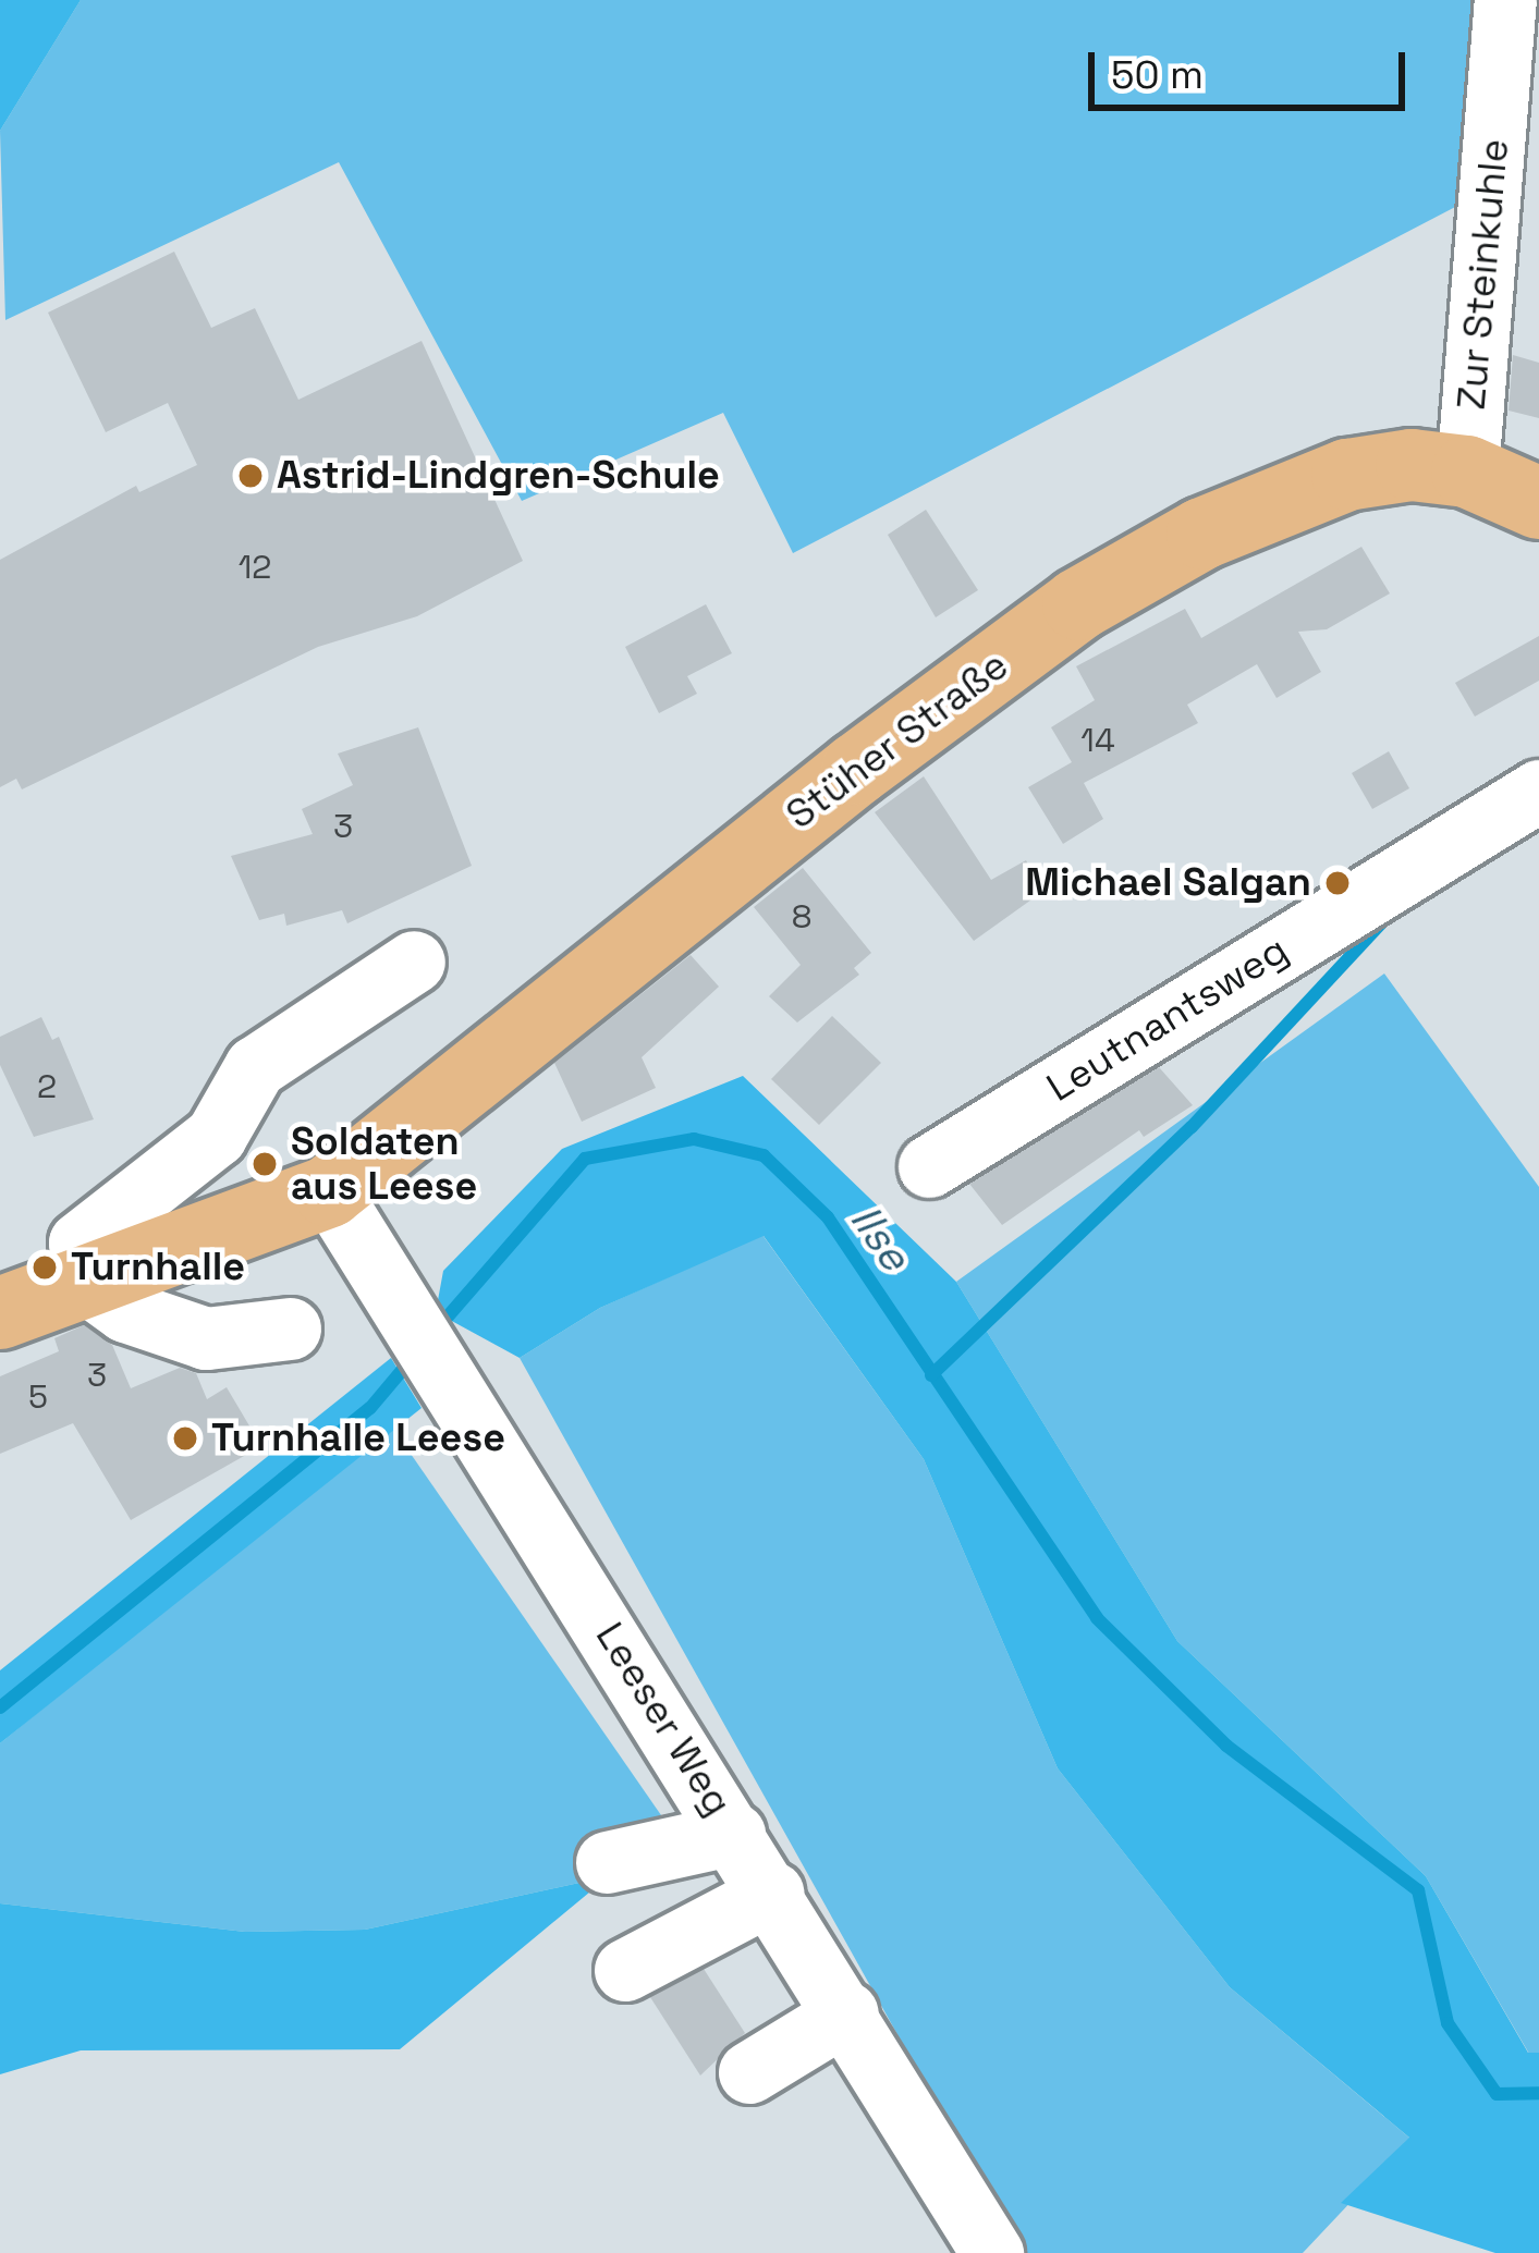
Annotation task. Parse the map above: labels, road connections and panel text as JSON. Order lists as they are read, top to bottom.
{
  "streets": {
    "main road": ["Stüher Straße"],
    "street": ["Zur Steinkuhle", "Leutnantsweg", "Leeser Weg"]
  },
  "crossings": [
    ["Zur Steinkuhle", "Stüher Straße"],
    ["Stüher Straße", "Leeser Weg"]
  ],
  "water": ["Ilse"],
  "places": [
    "Astrid-Lindgren-Schule",
    "Michael Salgan",
    "Soldaten aus Leese",
    "Turnhalle",
    "Turnhalle Leese"
  ],
  "house_numbers": [
    "12",
    "14",
    "3",
    "8",
    "2",
    "3",
    "5"
  ],
  "scale_bar": "50 m"
}
